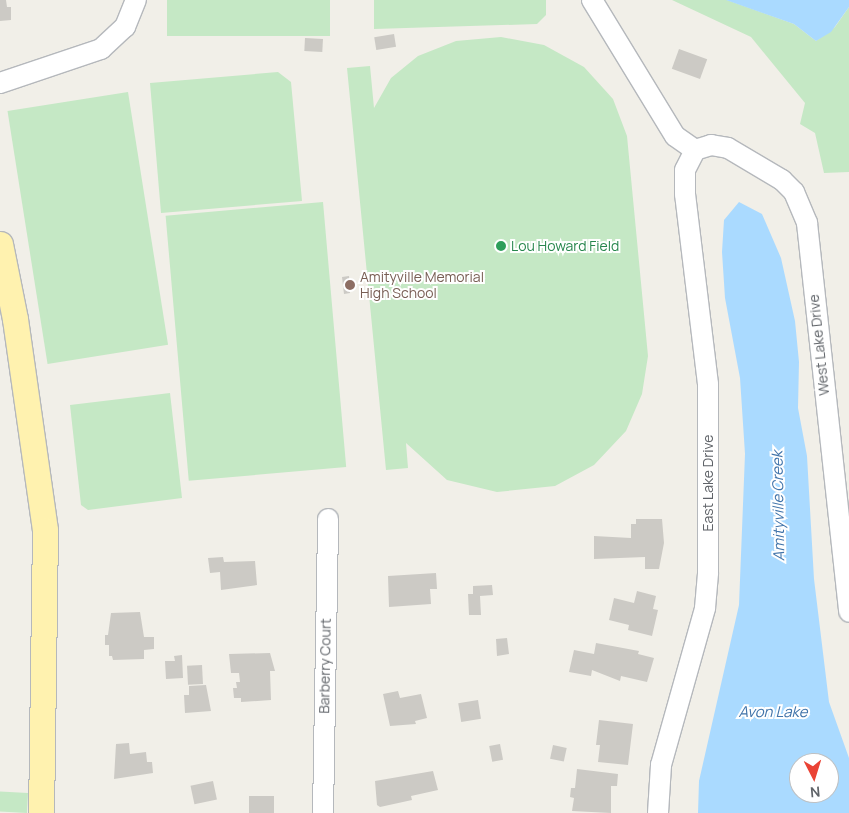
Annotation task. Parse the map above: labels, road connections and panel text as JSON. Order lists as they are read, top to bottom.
{
  "streets": {
    "street": ["West Lake Drive", "East Lake Drive", "Barberry Court"]
  },
  "crossings": [
    ["West Lake Drive", "East Lake Drive"]
  ],
  "water": ["Amityville Creek", "Avon Lake"],
  "places": ["Lou Howard Field", "Amityville Memorial High School"],
  "north": "bottom"
}
